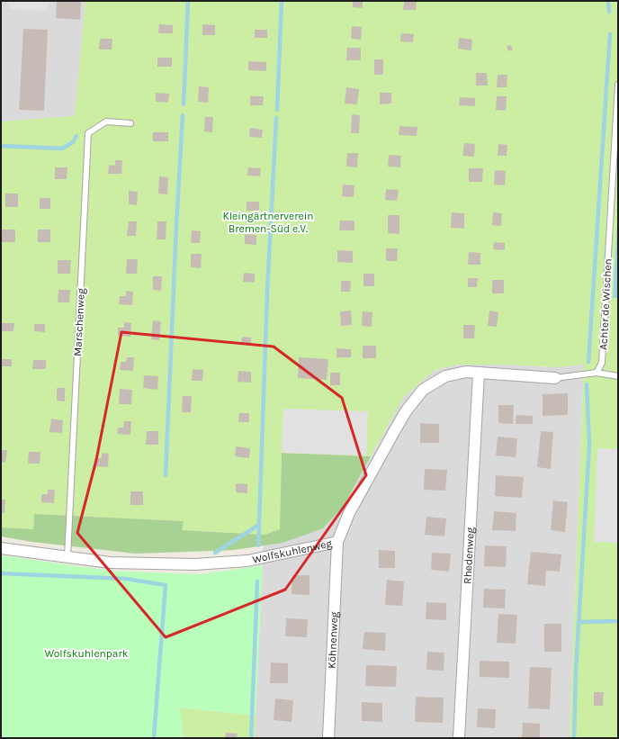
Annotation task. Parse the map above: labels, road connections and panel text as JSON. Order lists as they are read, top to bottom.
{
  "streets": {
    "street": ["Wolfskuhlenweg", "Rhedenweg", "Köhnenweg"],
    "lane": ["Achter de Wischen", "Marschenweg"]
  },
  "crossings": [
    ["Marschenweg", "Wolfskuhlenweg"],
    ["Wolfskuhlenweg", "Rhedenweg"],
    ["Wolfskuhlenweg", "Köhnenweg"]
  ],
  "parks": ["Kleingärtnerverein Bremen-Süd e.V.", "Wolfskuhlenpark"]
}
